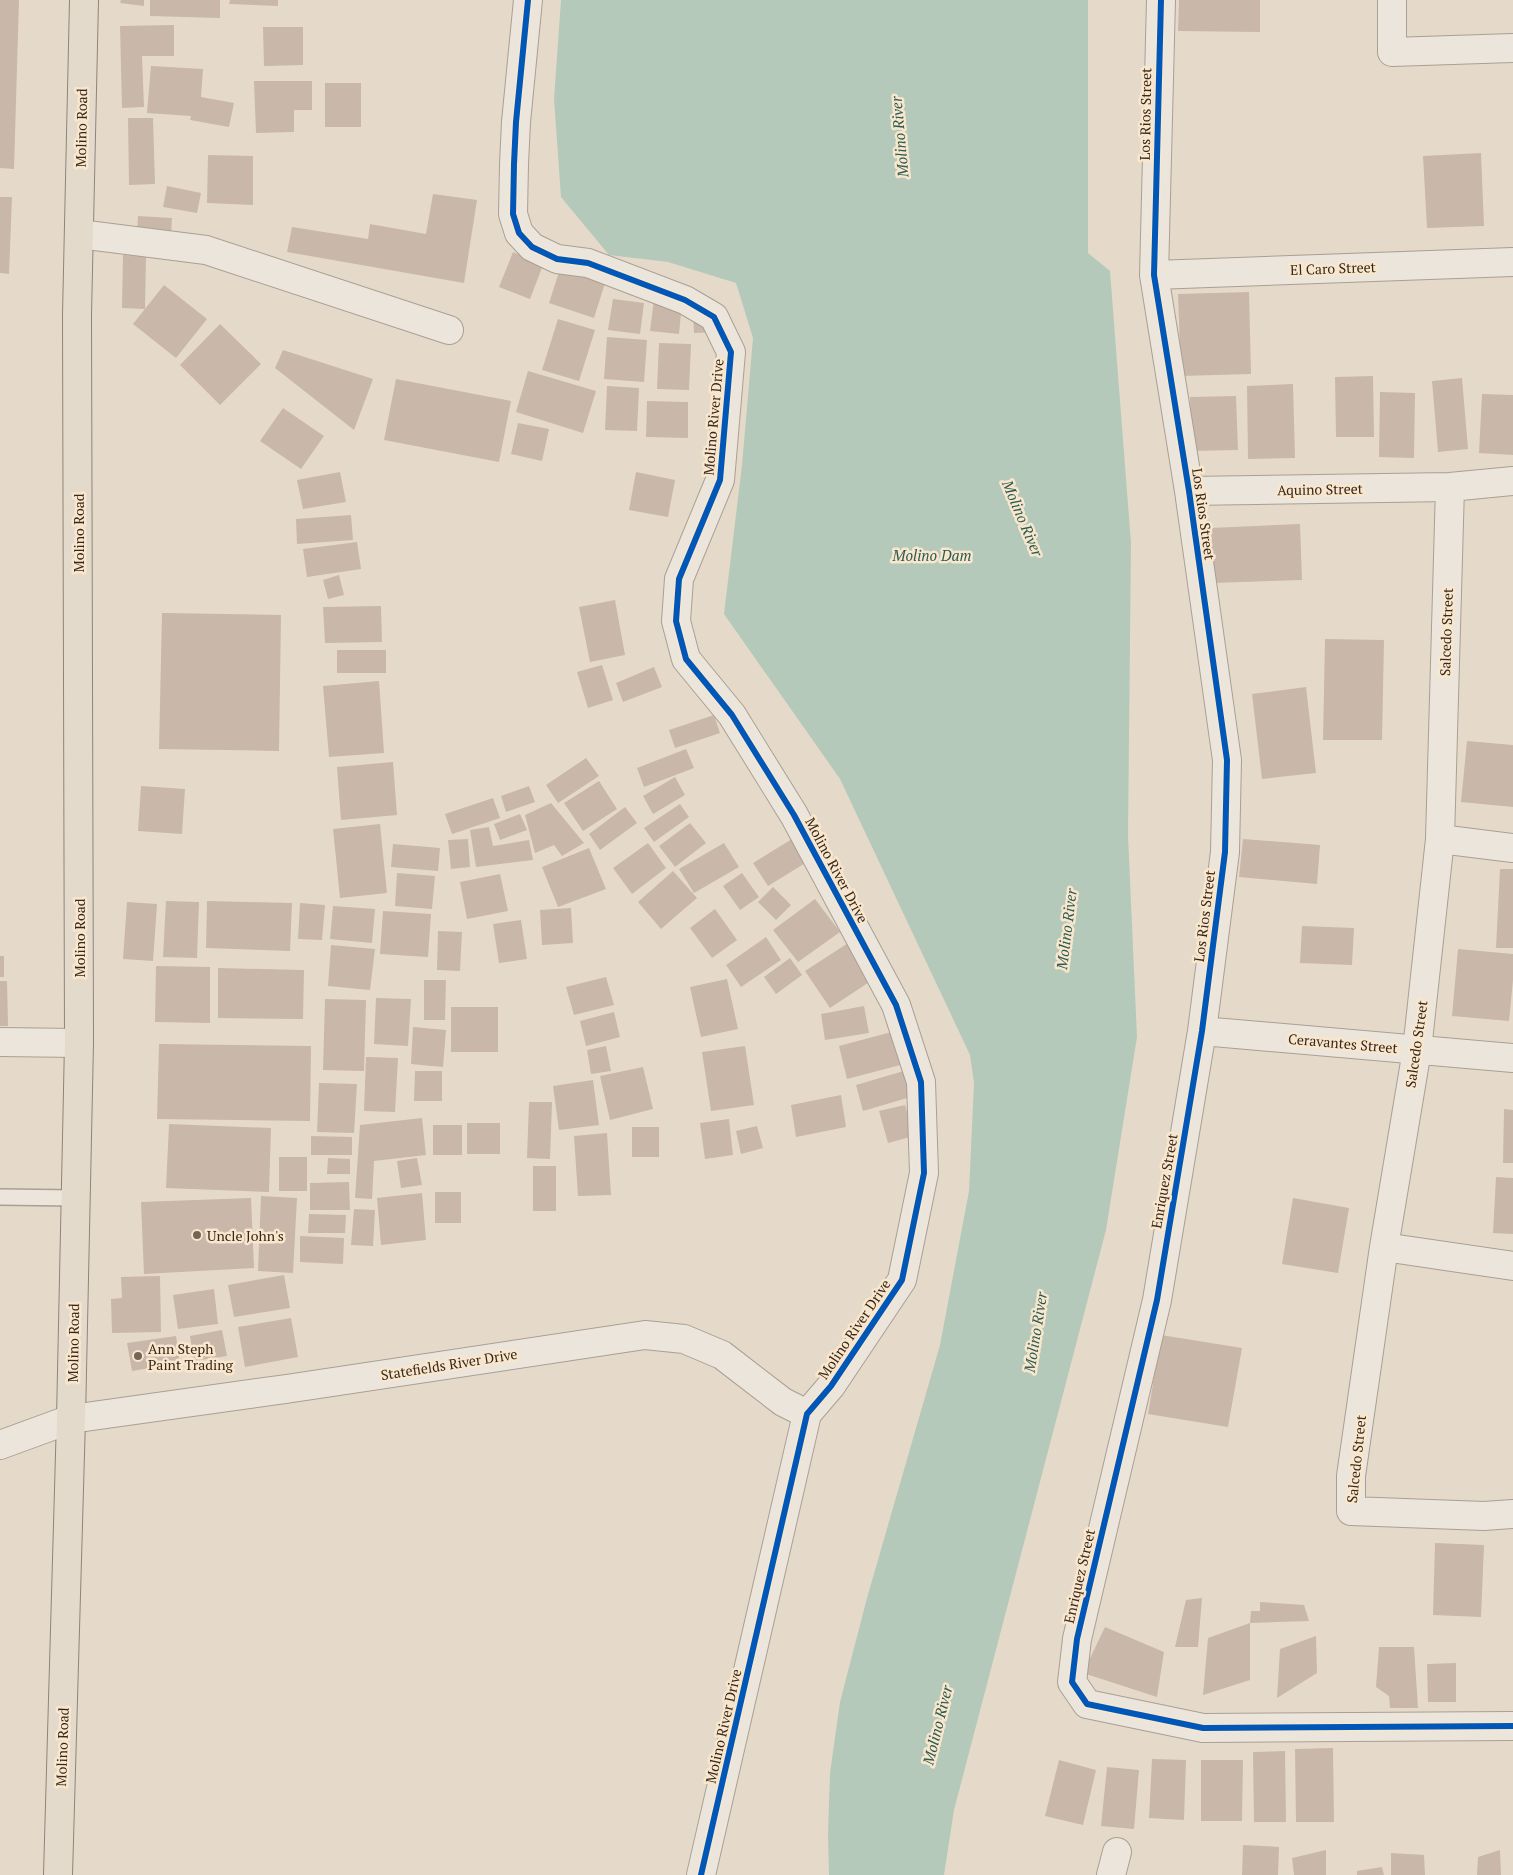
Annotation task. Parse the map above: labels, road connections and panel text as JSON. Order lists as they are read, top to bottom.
{
  "streets": {
    "main road": ["Molino Road"],
    "street": [
      "Los Rios Street",
      "El Caro Street",
      "Molino River Drive",
      "Aquino Street",
      "Salcedo Street",
      "Ceravantes Street",
      "Enriquez Street",
      "Statefields River Drive"
    ]
  },
  "crossings": [
    ["Los Rios Street", "El Caro Street"],
    ["Los Rios Street", "Aquino Street"],
    ["Los Rios Street", "Ceravantes Street"],
    ["Los Rios Street", "Enriquez Street"],
    ["Molino Road", "Statefields River Drive"],
    ["Molino River Drive", "Statefields River Drive"],
    ["Aquino Street", "Salcedo Street"],
    ["Salcedo Street", "Ceravantes Street"],
    ["Ceravantes Street", "Enriquez Street"]
  ],
  "water": ["Molino River", "Molino Dam"],
  "places": ["Uncle John's", "Ann Steph Paint Trading"]
}
